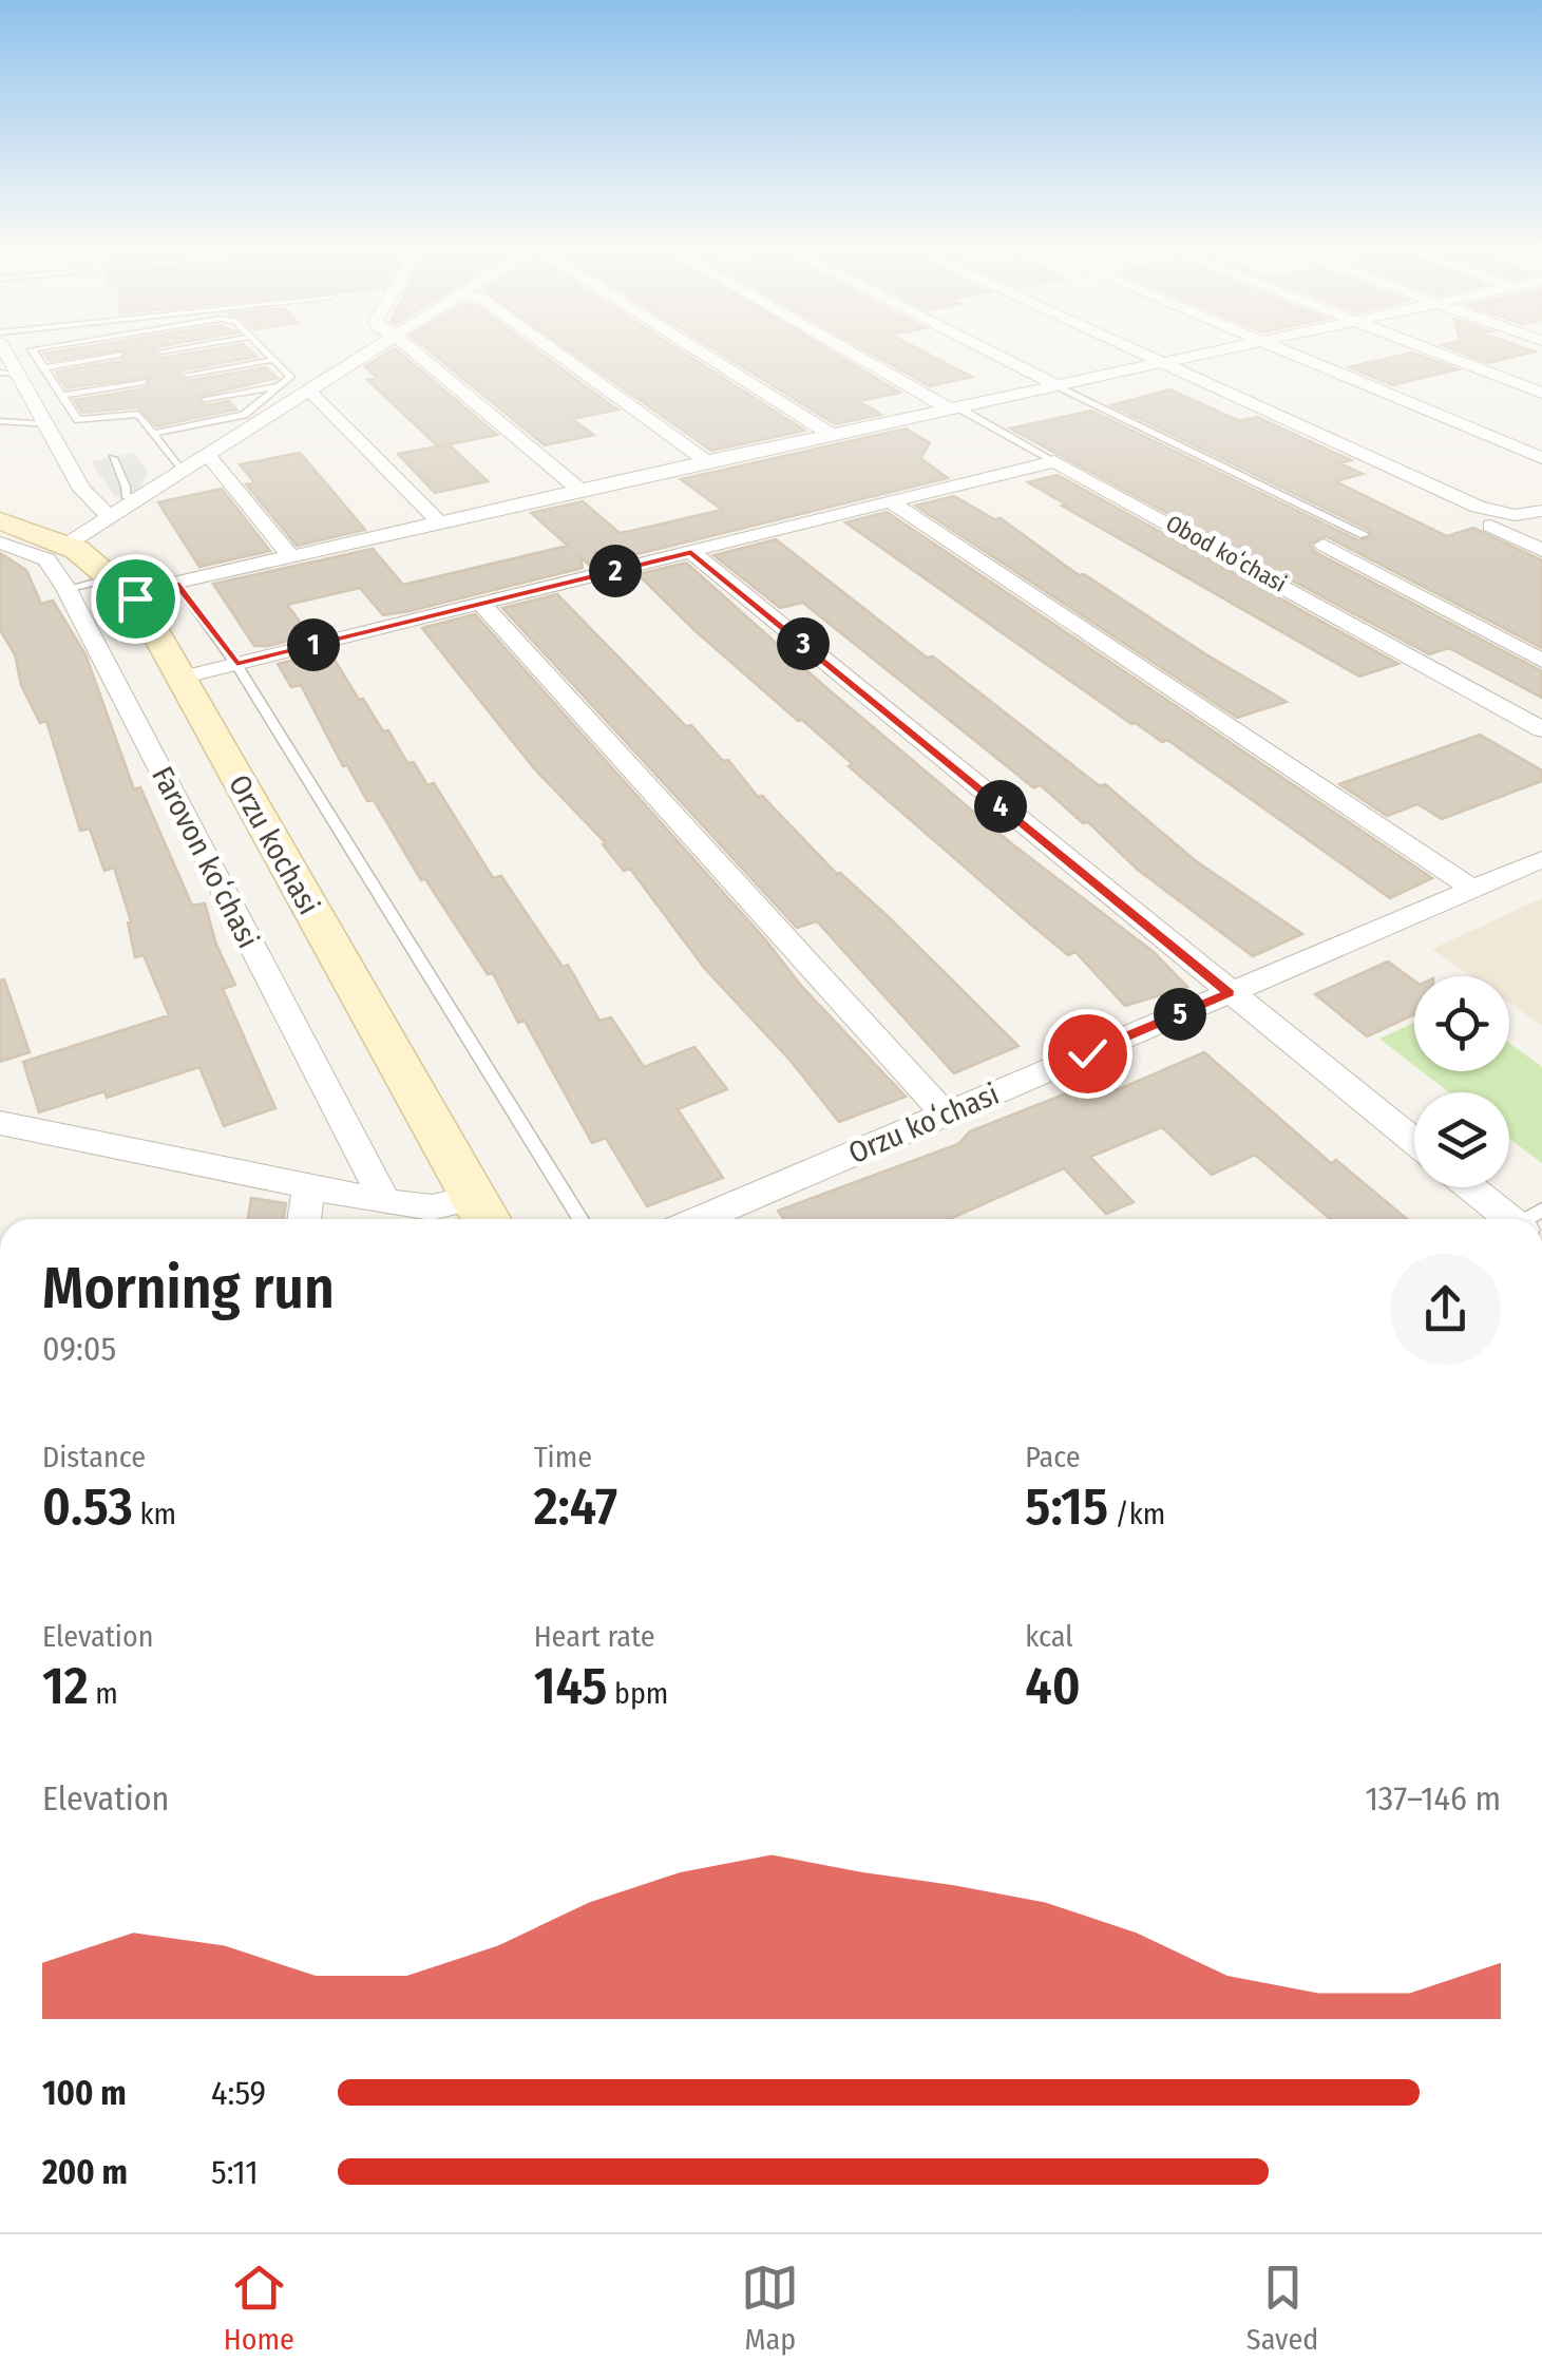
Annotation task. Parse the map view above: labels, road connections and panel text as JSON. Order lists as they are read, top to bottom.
{
  "streets": {
    "main road": ["Orzu kochasi"],
    "street": ["Obod koʻchasi", "Farovon koʻchasi", "Orzu koʻchasi"]
  },
  "crossings": [
    ["Orzu kochasi", "Farovon koʻchasi"]
  ],
  "page": {
    "pins": [
      "2",
      "3",
      "1",
      "4",
      "5"
    ],
    "heading": ["Morning run", "09:05"],
    "stats": [
      ["Distance", "0.53 km"],
      ["Time", "2:47"],
      ["Pace", "5:15 /km"],
      ["Elevation", "12 m"],
      ["Heart rate", "145 bpm"],
      ["kcal", "40"]
    ],
    "chart": ["Elevation", "137–146 m"],
    "list": [
      {
        "name": "100 m",
        "note": "4:59"
      },
      {
        "name": "200 m",
        "note": "5:11"
      }
    ],
    "tabs": ["Home", "Map", "Saved"]
  }
}
